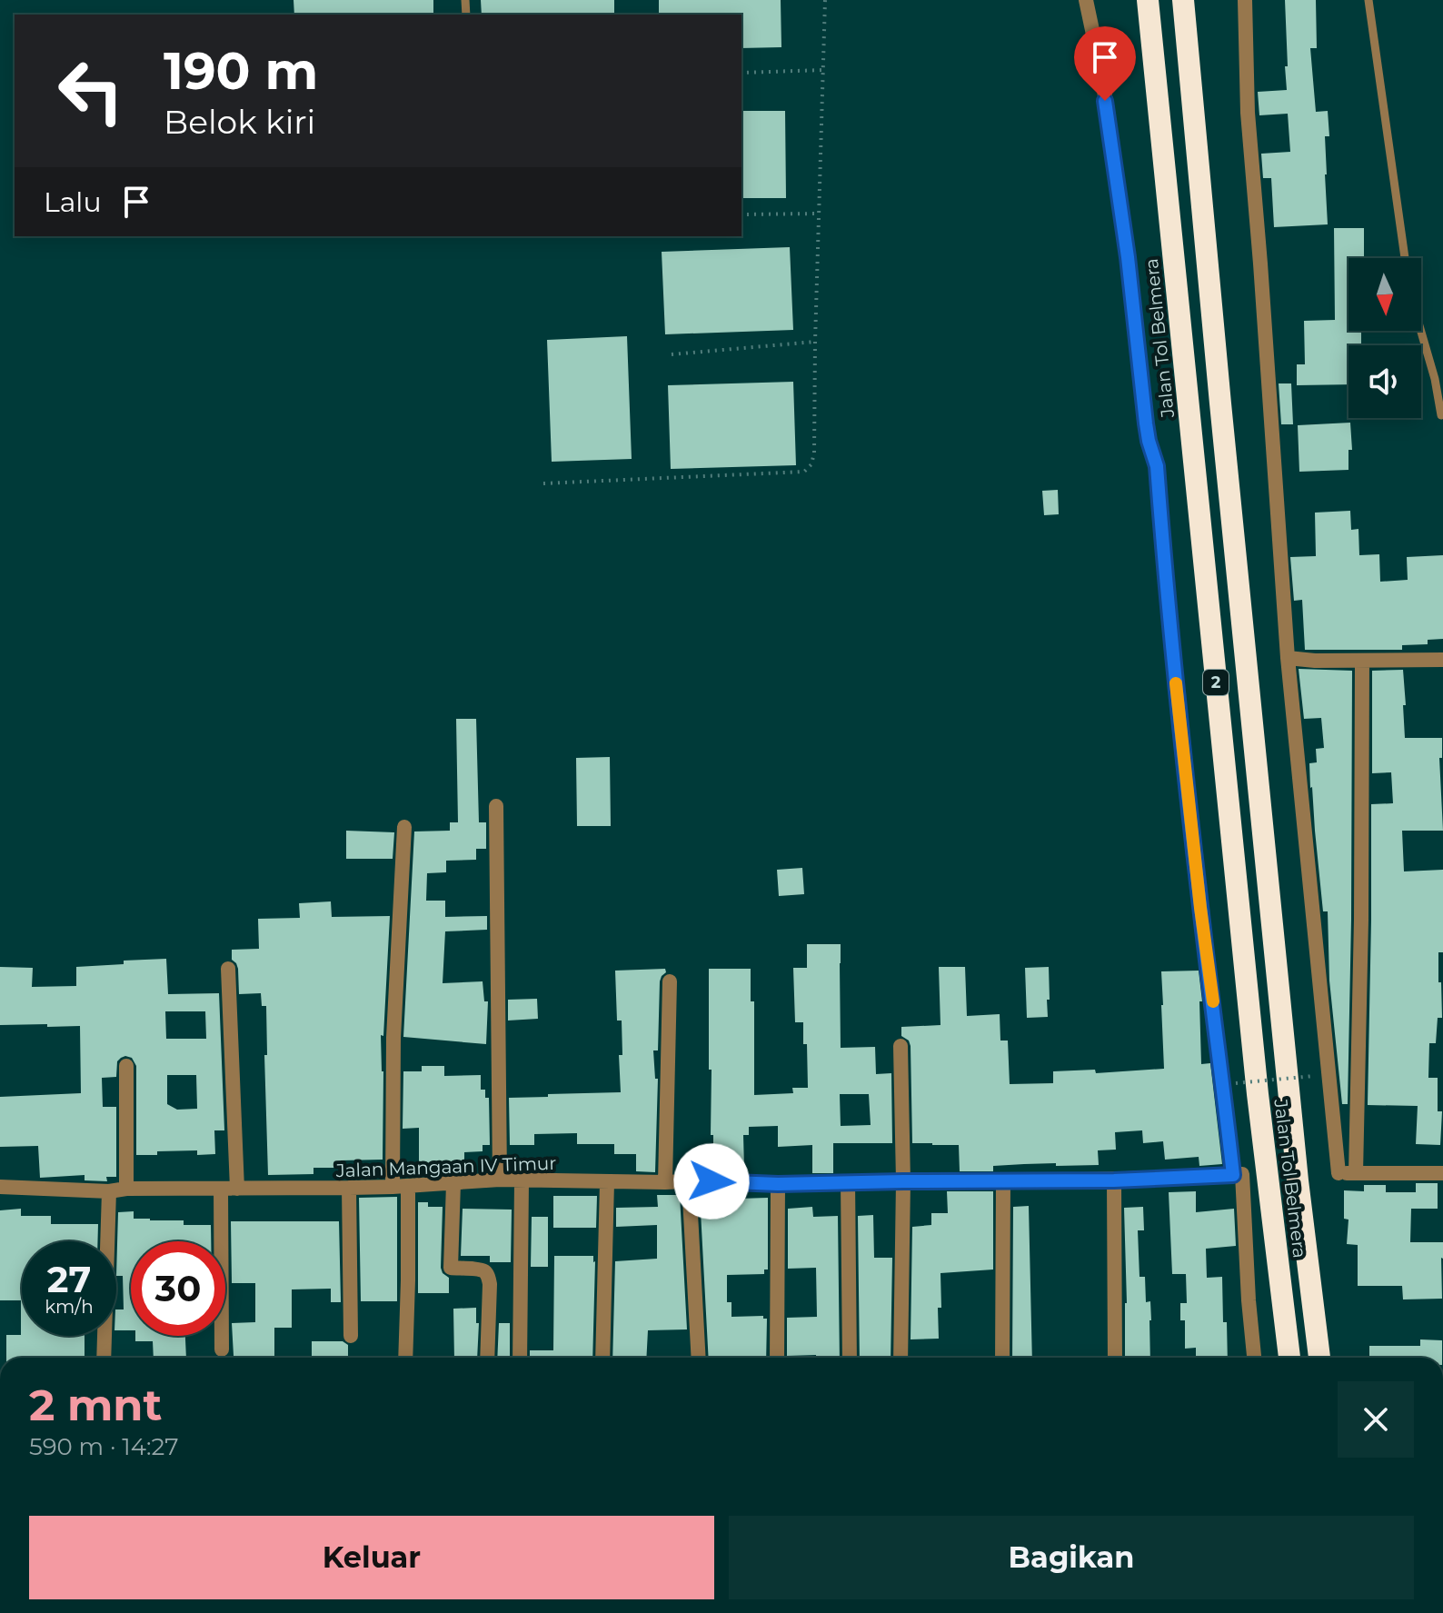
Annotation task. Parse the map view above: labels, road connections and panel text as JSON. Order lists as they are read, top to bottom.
{
  "streets": {
    "highway": ["Jalan Tol Belmera", "2"],
    "street": ["Jalan Mangaan IV Timur"]
  },
  "north": "bottom",
  "page": {
    "turn": ["190 m", "Belok kiri"],
    "then": "Lalu",
    "speed": "27 km/h",
    "limit": "30",
    "heading": ["2 mnt", "590 m · 14:27"],
    "buttons": ["Keluar", "Bagikan"]
  }
}
